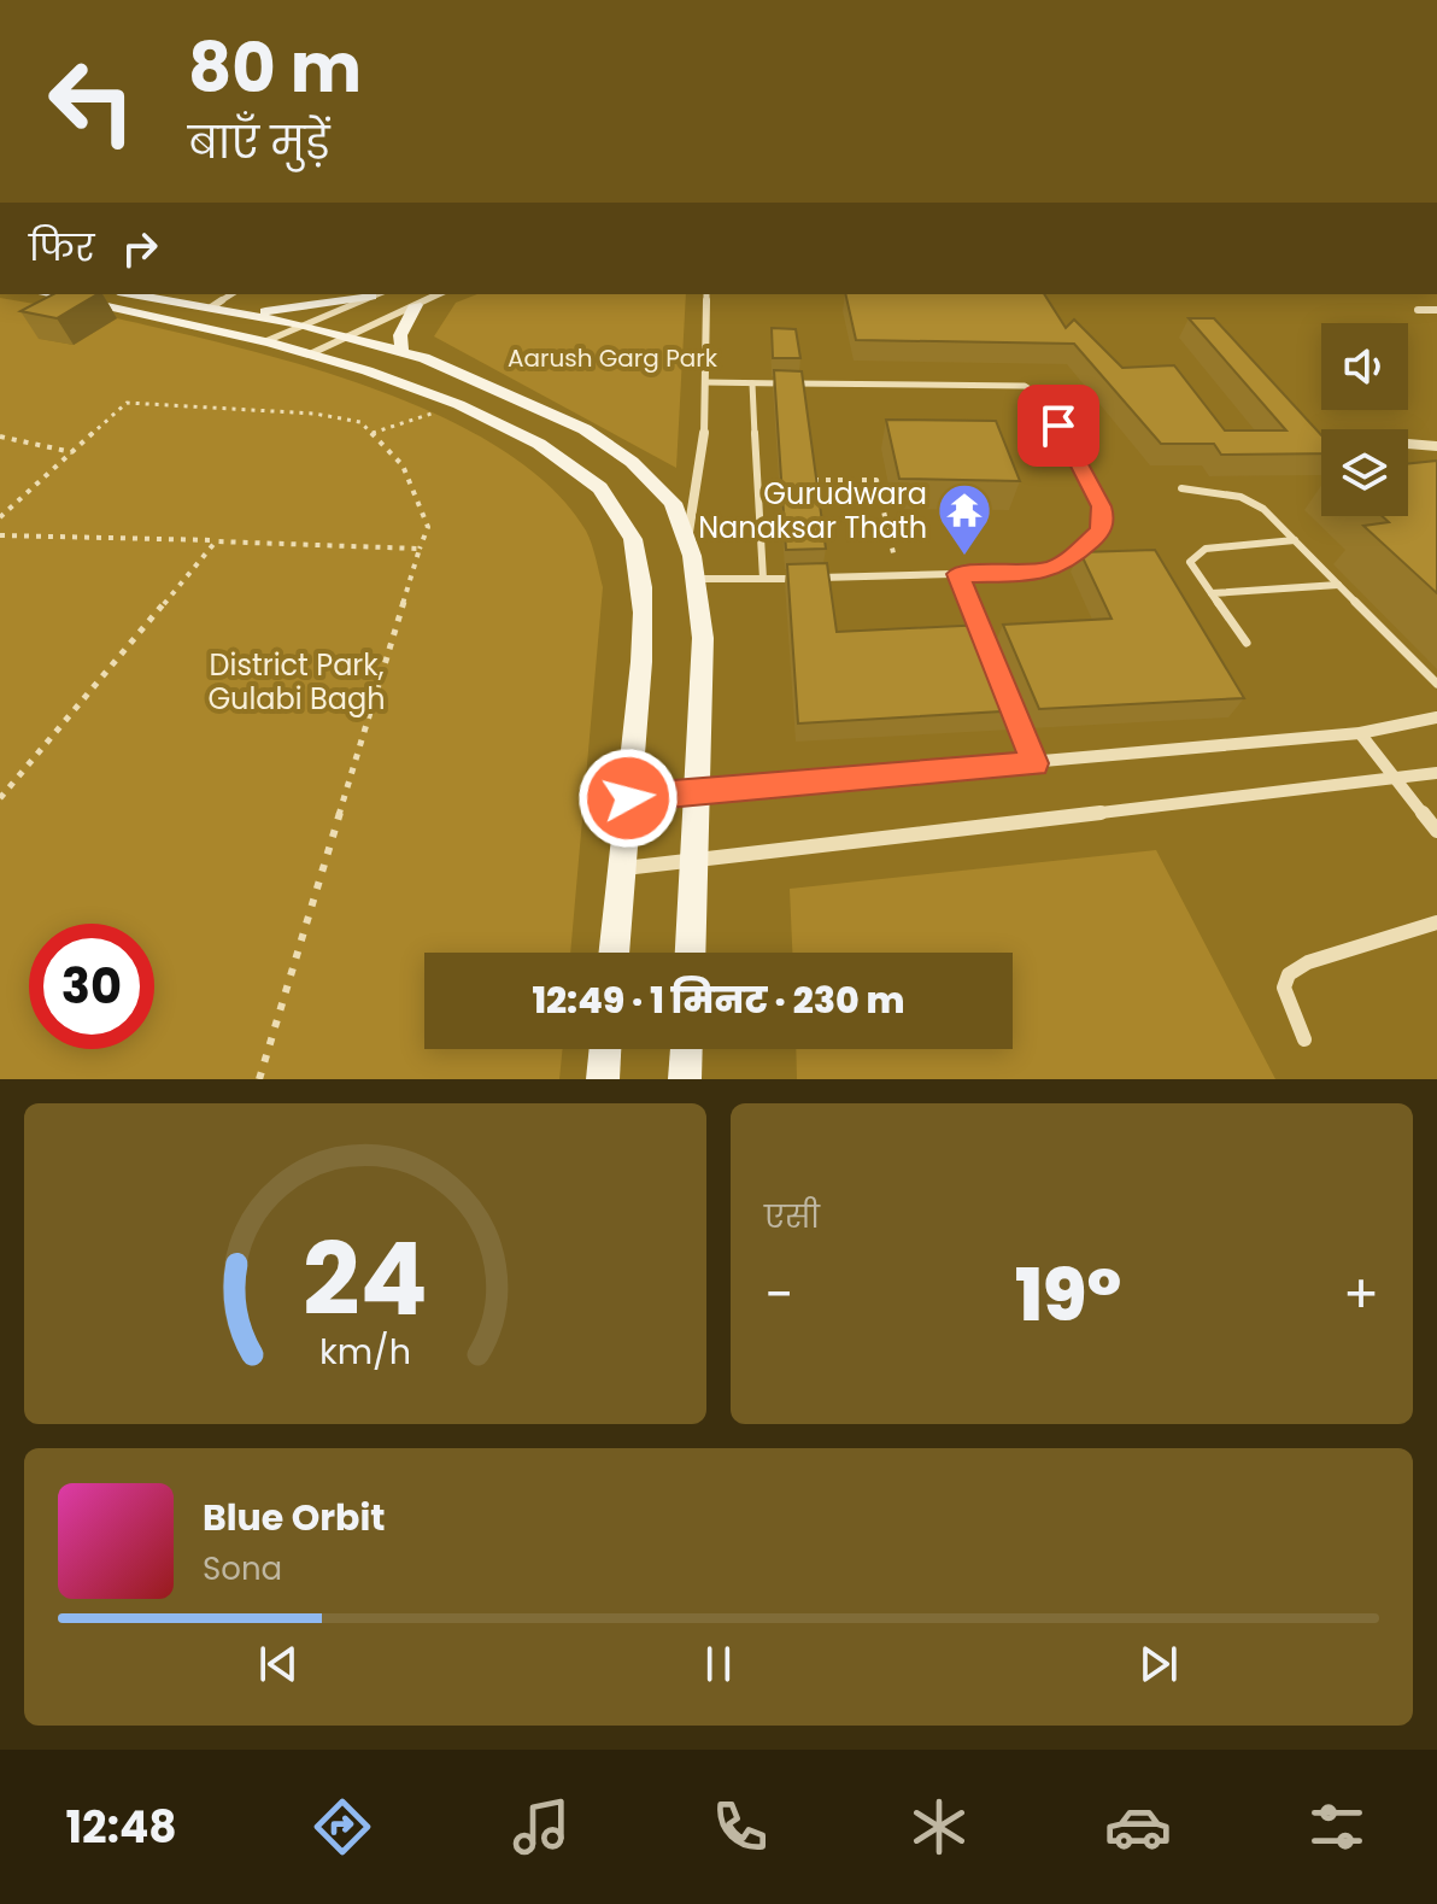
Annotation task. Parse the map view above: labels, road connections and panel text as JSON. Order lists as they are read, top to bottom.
{
  "parks": ["Aarush Garg Park", "District Park, Gulabi Bagh"],
  "places": {
    "temple": ["Gurudwara Nanaksar Thath"]
  },
  "page": {
    "turn": ["80 m", "बाएँ मुड़ें"],
    "then": "फिर",
    "limit": "30",
    "trip": "12:49 · 1 मिनट · 230 m",
    "tile": "एसी",
    "heat": ["−", "19°", "+"],
    "song": ["Blue Orbit", "Sona"],
    "tabs": "12:48",
    "gauge": ["24", "km/h"]
  }
}
